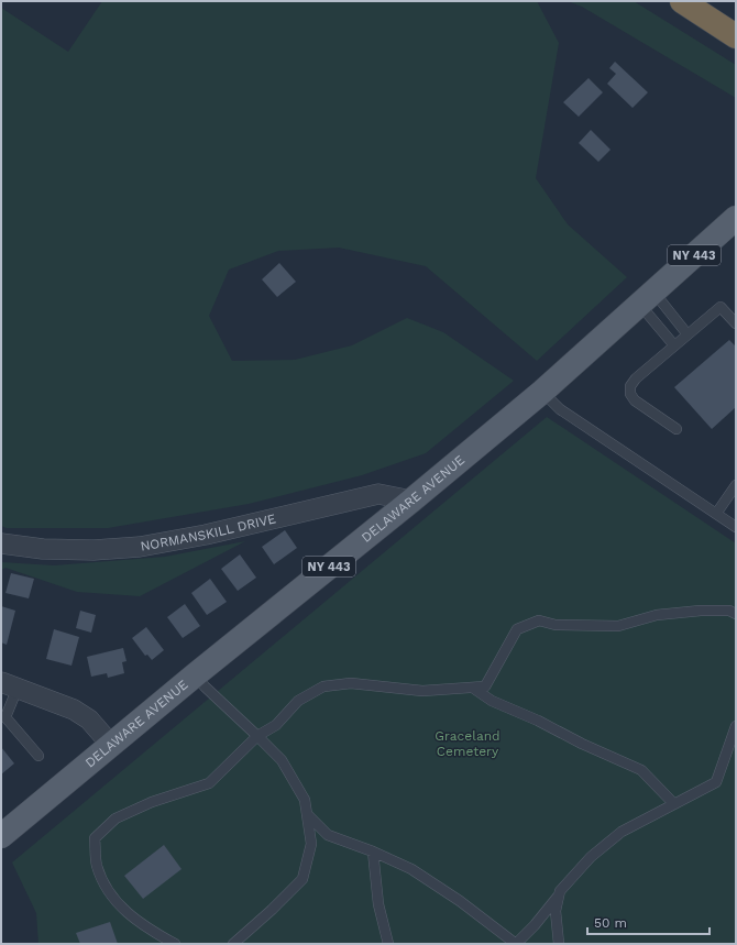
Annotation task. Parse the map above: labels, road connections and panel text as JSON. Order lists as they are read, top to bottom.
{
  "streets": {
    "main road": ["NY 443", "DELAWARE AVENUE"],
    "street": ["NORMANSKILL DRIVE"]
  },
  "crossings": [
    ["DELAWARE AVENUE", "NORMANSKILL DRIVE"]
  ],
  "parks": ["Graceland Cemetery"],
  "scale_bar": "50 m"
}
